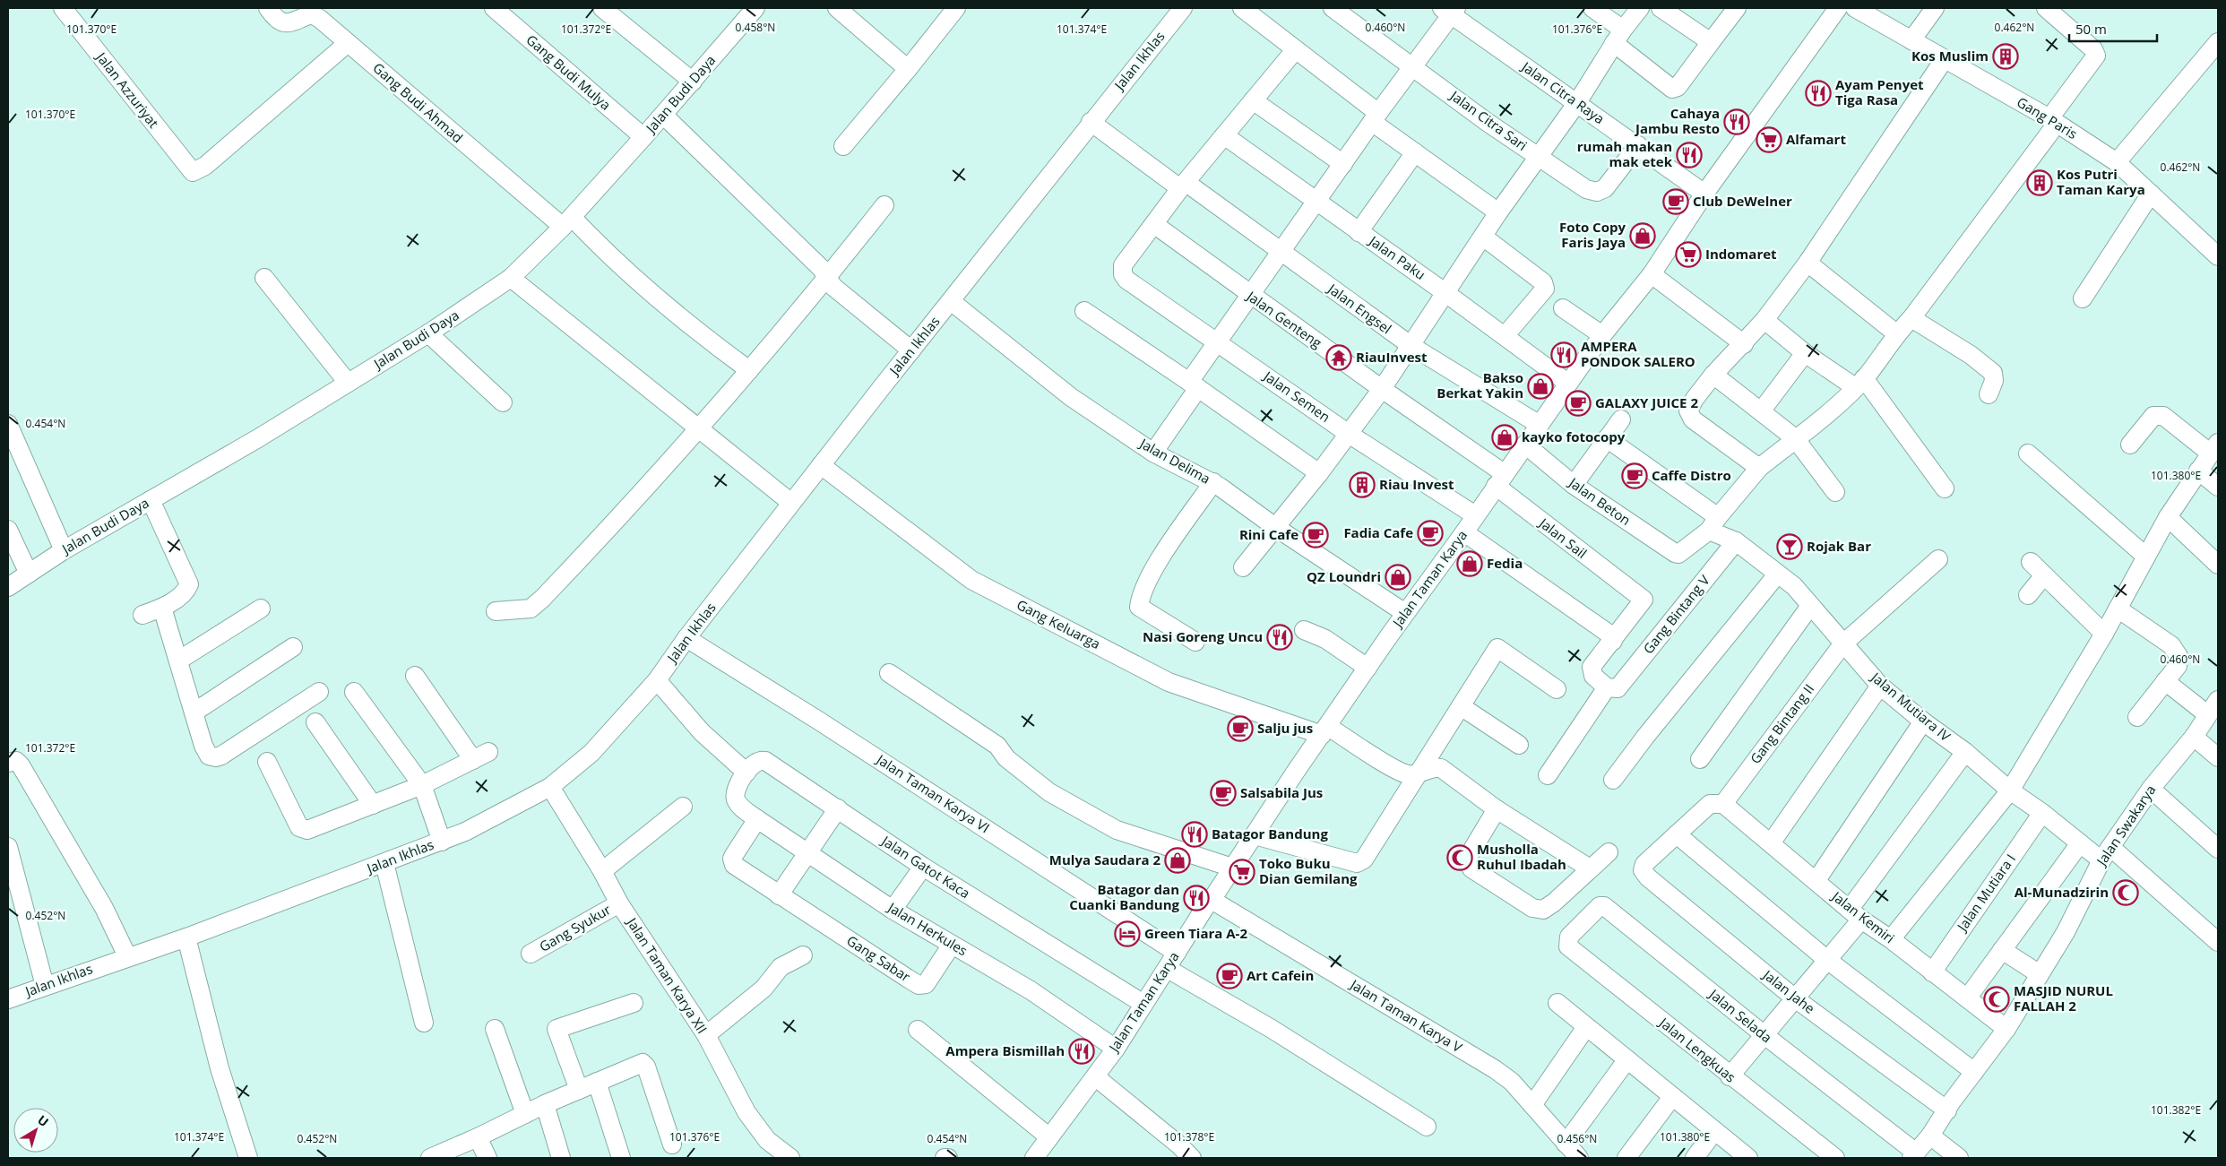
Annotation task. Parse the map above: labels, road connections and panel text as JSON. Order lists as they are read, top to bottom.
{
  "streets": {
    "street": [
      "Jalan Ikhlas",
      "Gang Budi Mulya",
      "Jalan Azzuriyat",
      "Jalan Citra Raya",
      "Jalan Budi Daya",
      "Gang Budi Ahmad",
      "Gang Paris",
      "Jalan Citra Sari",
      "Jalan Paku",
      "Jalan Engsel",
      "Jalan Genteng",
      "Jalan Semen",
      "Jalan Delima",
      "Jalan Beton",
      "Jalan Sail",
      "Jalan Taman Karya",
      "Gang Bintang V",
      "Gang Keluarga",
      "Jalan Mutiara IV",
      "Gang Bintang II",
      "Jalan Taman Karya VI",
      "Jalan Swakarya",
      "Jalan Gatot Kaca",
      "Jalan Mutiara I",
      "Jalan Kemiri",
      "Gang Syukur",
      "Jalan Herkules",
      "Gang Sabar",
      "Jalan Taman Karya XII",
      "Jalan Jahe",
      "Jalan Taman Karya V",
      "Jalan Selada",
      "Jalan Lengkuas"
    ]
  },
  "crossings": [
    ["Jalan Ikhlas", "Jalan Engsel"],
    ["Jalan Ikhlas", "Jalan Delima"],
    ["Jalan Ikhlas", "Gang Keluarga"],
    ["Jalan Ikhlas", "Jalan Taman Karya VI"],
    ["Jalan Ikhlas", "Jalan Taman Karya XII"],
    ["Gang Budi Mulya", "Jalan Budi Daya"],
    ["Jalan Azzuriyat", "Gang Budi Ahmad"],
    ["Jalan Citra Raya", "Jalan Citra Sari"],
    ["Jalan Citra Raya", "Jalan Taman Karya"],
    ["Jalan Budi Daya", "Gang Budi Ahmad"],
    ["Jalan Paku", "Jalan Taman Karya"],
    ["Jalan Engsel", "Jalan Taman Karya"],
    ["Jalan Genteng", "Jalan Semen"],
    ["Jalan Genteng", "Jalan Sail"],
    ["Jalan Genteng", "Jalan Taman Karya"],
    ["Jalan Semen", "Jalan Taman Karya"],
    ["Jalan Delima", "Jalan Taman Karya"],
    ["Jalan Beton", "Jalan Taman Karya"],
    ["Jalan Beton", "Jalan Mutiara IV"],
    ["Jalan Sail", "Jalan Taman Karya"],
    ["Jalan Taman Karya", "Gang Keluarga"],
    ["Jalan Taman Karya", "Jalan Taman Karya VI"],
    ["Jalan Taman Karya", "Jalan Gatot Kaca"],
    ["Jalan Taman Karya", "Jalan Herkules"],
    ["Jalan Taman Karya", "Jalan Taman Karya V"],
    ["Gang Bintang V", "Jalan Mutiara IV"],
    ["Jalan Mutiara IV", "Gang Bintang II"],
    ["Jalan Mutiara IV", "Jalan Swakarya"],
    ["Jalan Mutiara IV", "Jalan Mutiara I"],
    ["Gang Bintang II", "Jalan Kemiri"],
    ["Jalan Swakarya", "Jalan Kemiri"],
    ["Jalan Swakarya", "Jalan Jahe"],
    ["Jalan Swakarya", "Jalan Selada"],
    ["Jalan Gatot Kaca", "Jalan Herkules"],
    ["Jalan Mutiara I", "Jalan Kemiri"],
    ["Gang Syukur", "Jalan Taman Karya XII"],
    ["Jalan Herkules", "Gang Sabar"],
    ["Jalan Selada", "Jalan Lengkuas"]
  ],
  "places": {
    "building": ["Kos Muslim", "Kos Putri Taman Karya", "Riau Invest"],
    "restaurant": [
      "Ayam Penyet Tiga Rasa",
      "Cahaya Jambu Resto",
      "rumah makan mak etek",
      "AMPERA PONDOK SALERO",
      "Nasi Goreng Uncu",
      "Batagor Bandung",
      "Batagor dan Cuanki Bandung",
      "Ampera Bismillah"
    ],
    "supermarket": ["Alfamart", "Indomaret", "Toko Buku Dian Gemilang"],
    "cafe": [
      "Club DeWelner",
      "GALAXY JUICE 2",
      "Caffe Distro",
      "Fadia Cafe",
      "Rini Cafe",
      "Salju jus",
      "Salsabila Jus",
      "Art Cafein"
    ],
    "shop": [
      "Foto Copy Faris Jaya",
      "Bakso Berkat Yakin",
      "kayko fotocopy",
      "Fedia",
      "QZ Loundri",
      "Mulya Saudara 2"
    ],
    "temple": ["RiauInvest"],
    "bar": ["Rojak Bar"],
    "mosque": ["Musholla Ruhul Ibadah", "Al-Munadzirin", "MASJID NURUL FALLAH 2"],
    "hotel": ["Green Tiara A-2"]
  },
  "scale_bar": "50 m",
  "north": "top right",
  "coordinates": [
    "0.458°N",
    "0.460°N",
    "0.462°N",
    "101.376°E",
    "101.370°E",
    "101.372°E",
    "101.374°E",
    "0.454°N",
    "101.380°E",
    "0.452°N",
    "101.382°E",
    "101.378°E",
    "0.456°N"
  ]
}
